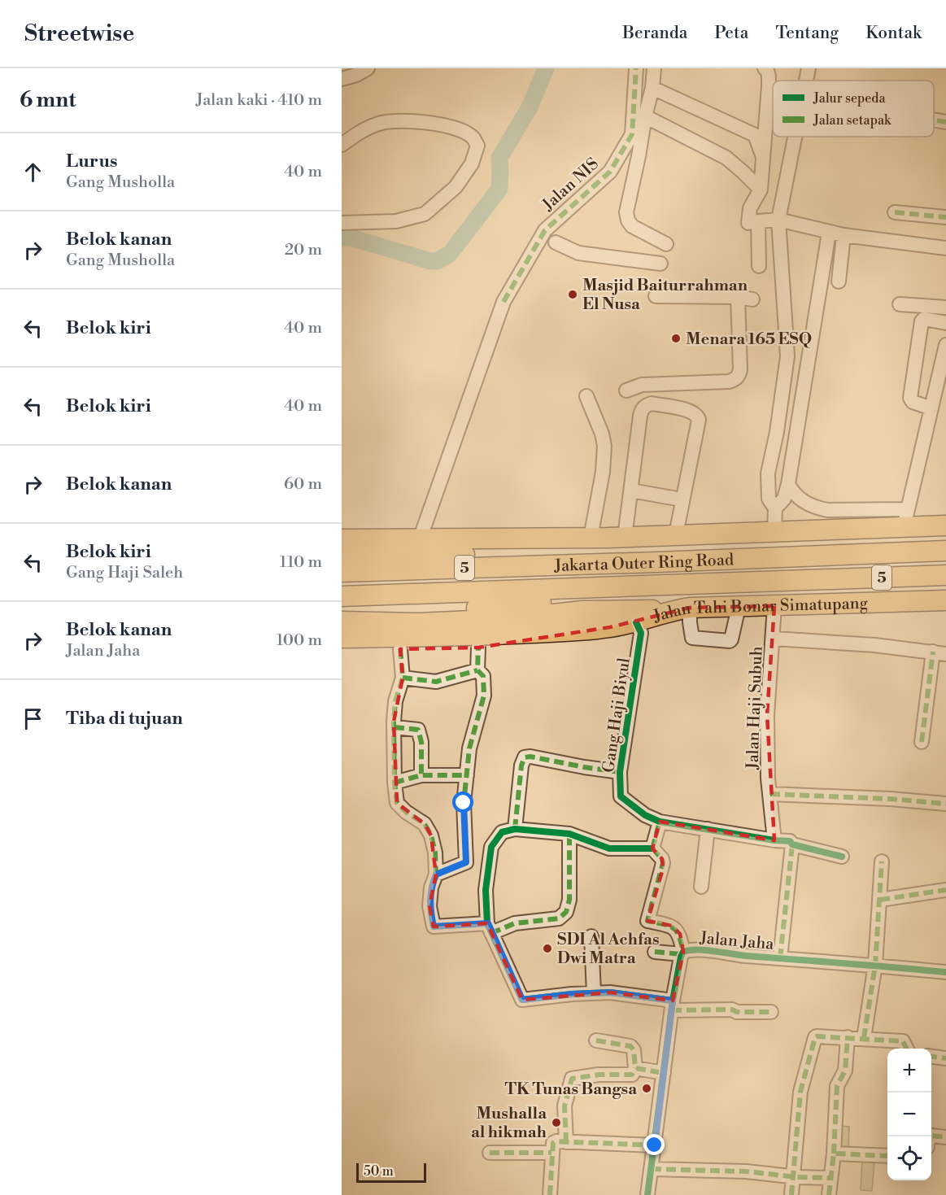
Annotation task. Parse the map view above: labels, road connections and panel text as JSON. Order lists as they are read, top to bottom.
{
  "streets": {
    "highway": ["Jakarta Outer Ring Road", "5", "Jalan Tahi Bonar Simatupang"],
    "street": [
      "Jalan NIS",
      "Jalan Haji Subuh",
      "Gang Haji Biyul",
      "Jalan Jaha"
    ]
  },
  "crossings": [
    ["Jalan Tahi Bonar Simatupang", "Jalan Haji Subuh"],
    ["Jalan Tahi Bonar Simatupang", "Gang Haji Biyul"]
  ],
  "places": [
    "Masjid Baiturrahman El Nusa",
    "Menara 165 ESQ",
    "SDI Al Achfas Dwi Matra",
    "TK Tunas Bangsa",
    "Mushalla al hikmah"
  ],
  "legend": ["Jalur sepeda", "Jalan setapak"],
  "scale_bar": "50 m",
  "page": {
    "header": "Streetwise",
    "nav": [
      "Beranda",
      "Peta",
      "Tentang",
      "Kontak"
    ],
    "heading": ["6 mnt", "Jalan kaki · 410 m"],
    "list": [
      ["Lurus", "Gang Musholla", "40 m"],
      ["Belok kanan", "Gang Musholla", "20 m"],
      ["Belok kiri", "40 m"],
      ["Belok kiri", "40 m"],
      ["Belok kanan", "60 m"],
      ["Belok kiri", "Gang Haji Saleh", "110 m"],
      ["Belok kanan", "Jalan Jaha", "100 m"],
      "Tiba di tujuan"
    ],
    "map_buttons": ["+", "−"],
    "scale": "50 m"
  }
}
